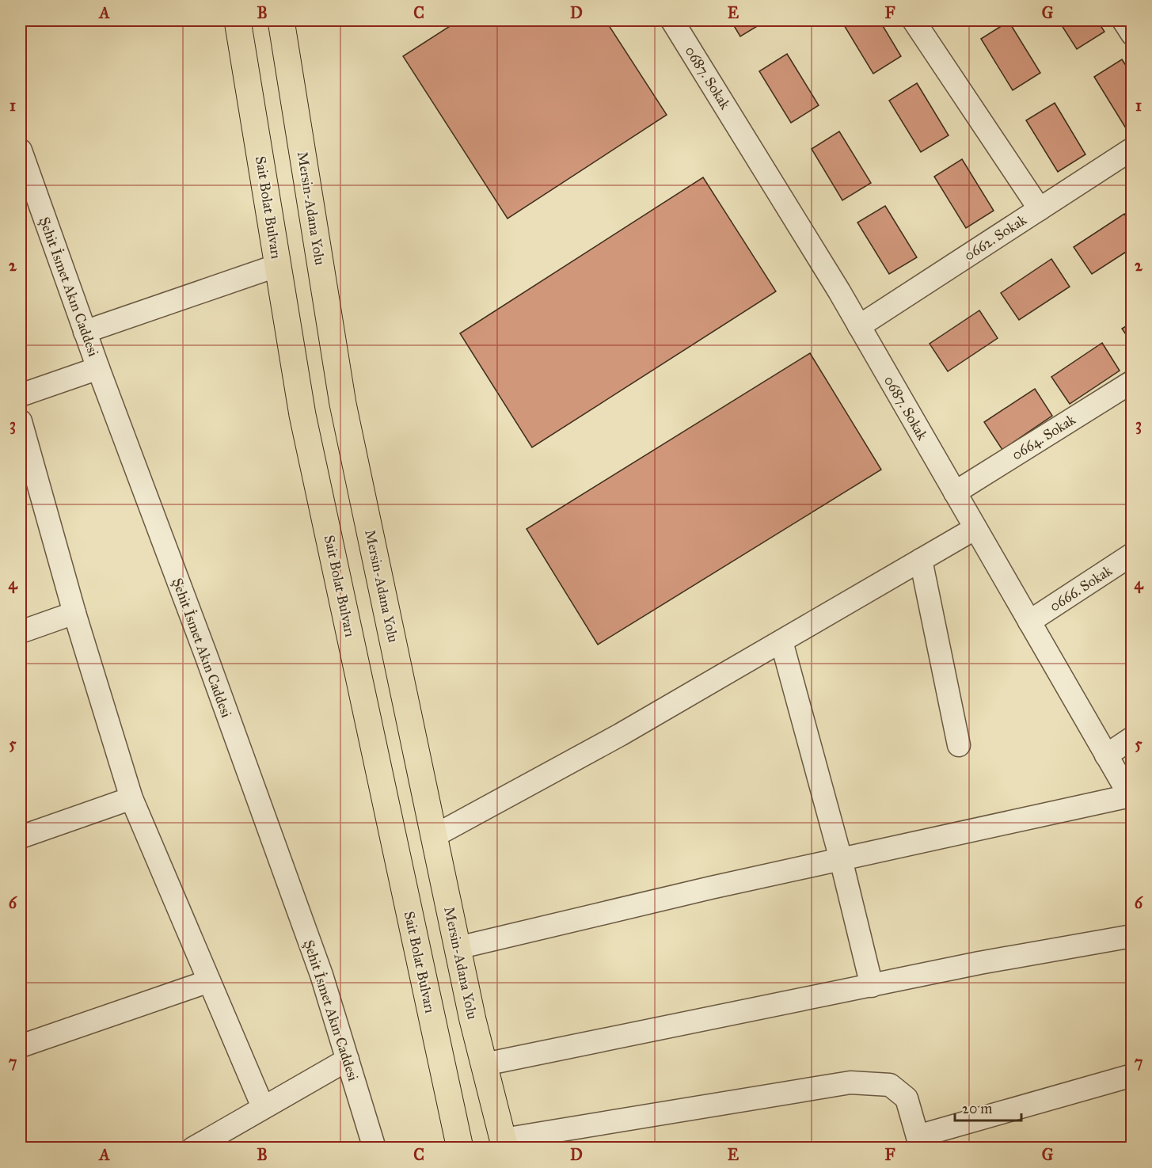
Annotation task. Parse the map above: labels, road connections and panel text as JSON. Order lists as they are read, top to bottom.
{
  "streets": {
    "highway": ["Sait Bolat Bulvarı", "Mersin-Adana Yolu"],
    "street": [
      "0687. Sokak",
      "0662. Sokak",
      "Şehit İsmet Akın Caddesi",
      "0664. Sokak",
      "0666. Sokak"
    ]
  },
  "crossings": [
    ["0687. Sokak", "0662. Sokak"],
    ["0687. Sokak", "0664. Sokak"],
    ["0687. Sokak", "0666. Sokak"]
  ],
  "scale_bar": "20 m",
  "grid": {
    "columns": [
      "A",
      "B",
      "C",
      "D",
      "E",
      "F",
      "G"
    ],
    "rows": [
      "1",
      "2",
      "3",
      "4",
      "5",
      "6",
      "7"
    ]
  }
}
